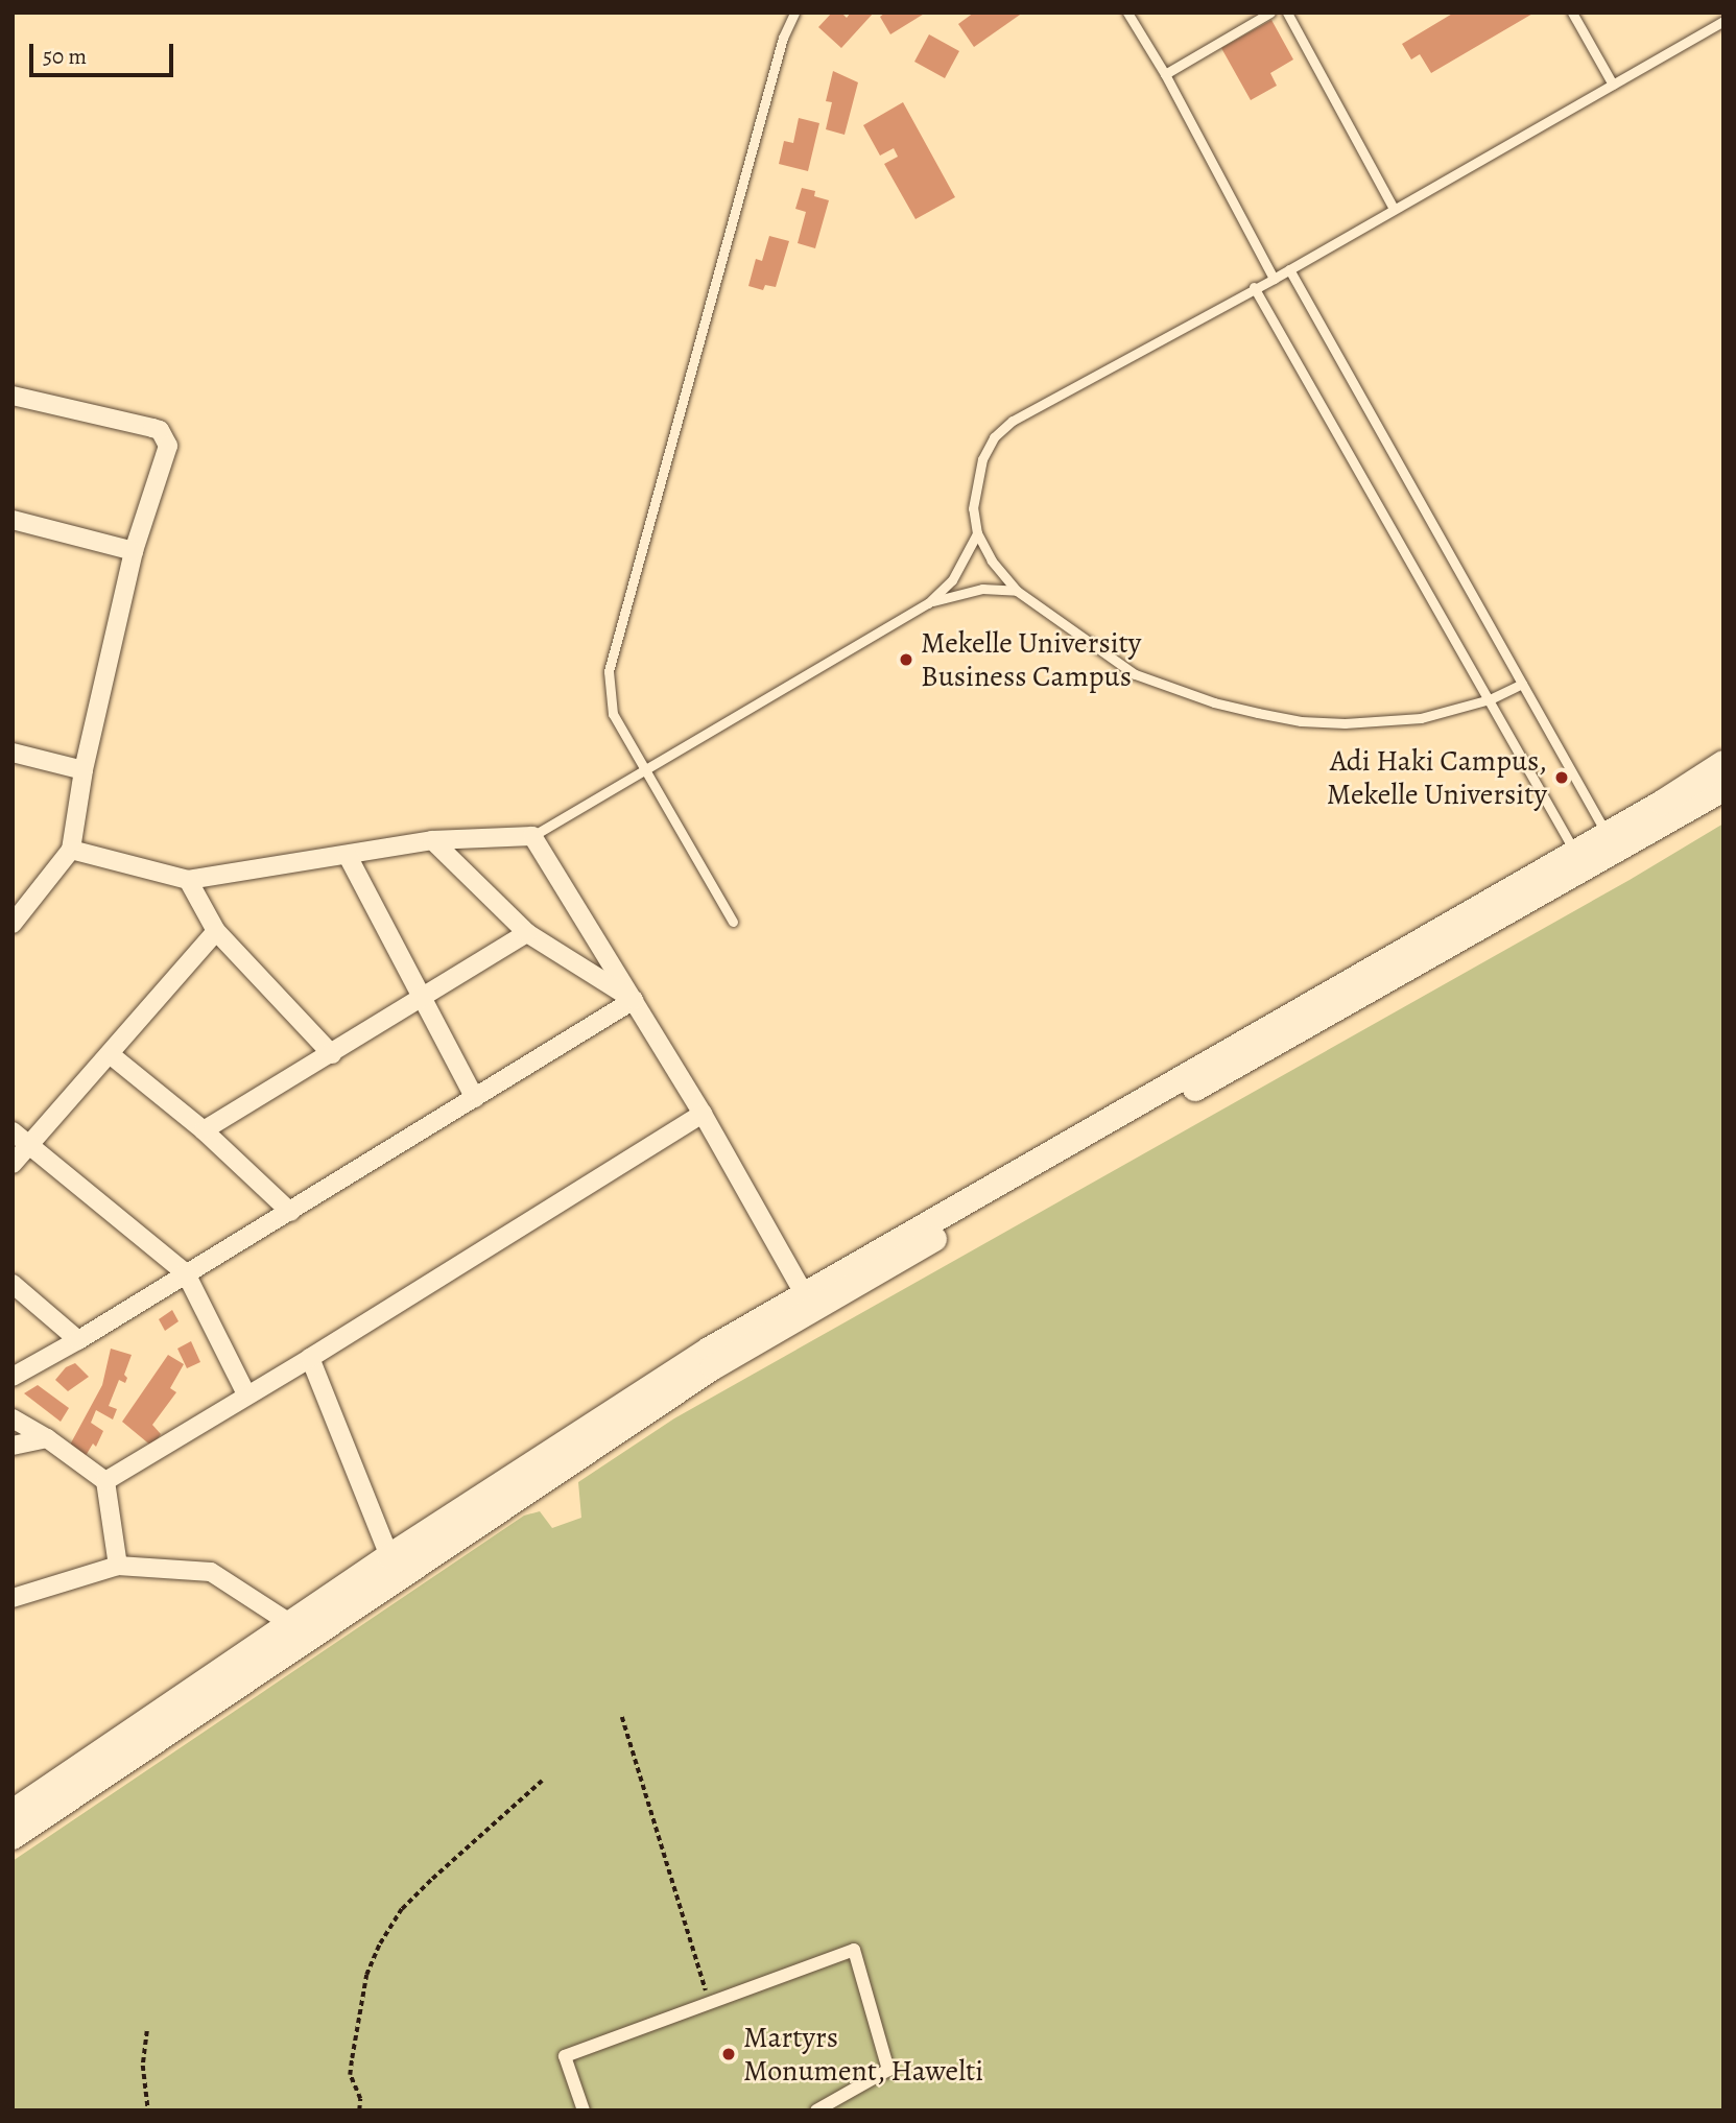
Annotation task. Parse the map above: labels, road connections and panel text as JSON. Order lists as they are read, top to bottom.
{
  "places": ["Mekelle University Business Campus", "Adi Haki Campus, Mekelle University", "Martyrs Monument, Hawelti"],
  "scale_bar": "50 m"
}
